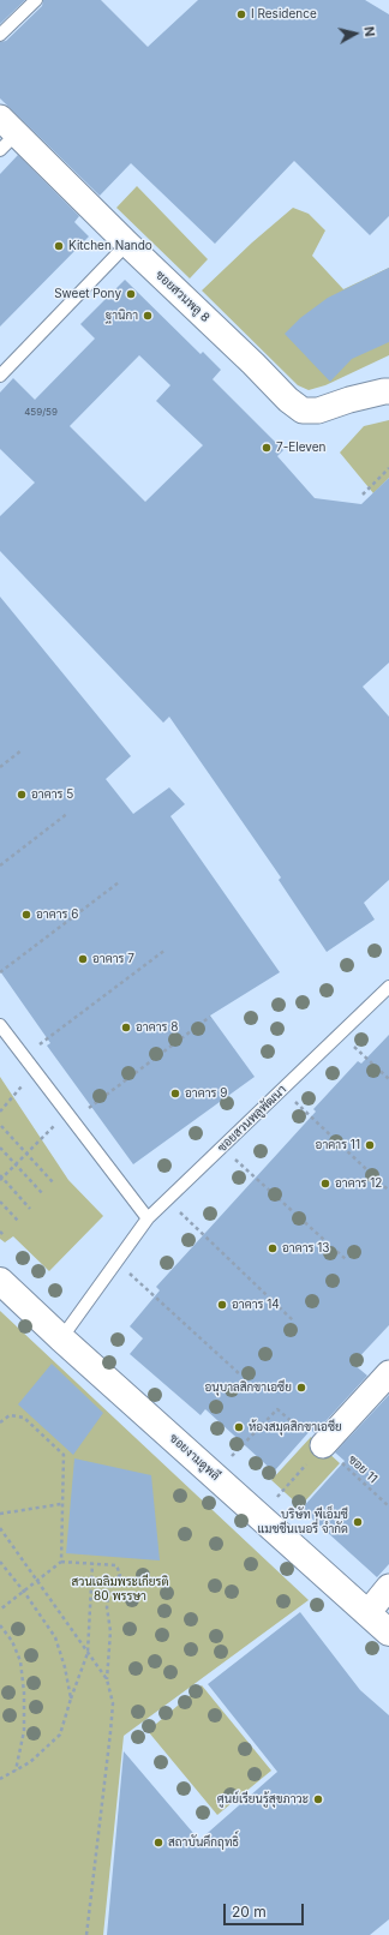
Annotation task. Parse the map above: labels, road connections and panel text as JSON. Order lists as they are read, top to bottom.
{
  "streets": {
    "street": ["ซอยสวนพลู 8", "ซอยงามดูพลี"],
    "lane": ["ซอยสวนพลูพัฒนา"],
    "path": ["ซอย 11"]
  },
  "crossings": [
    ["ซอยสวนพลูพัฒนา", "ซอยงามดูพลี"]
  ],
  "parks": ["สวนเฉลิมพระเกียรติ 80 พรรษา"],
  "places": [
    "I Residence",
    "Kitchen Nando",
    "Sweet Pony",
    "ฐานิกา",
    "7-Eleven",
    "อาคาร 5",
    "อาคาร 6",
    "อาคาร 7",
    "อาคาร 8",
    "อาคาร 9",
    "อาคาร 11",
    "อาคาร 12",
    "อาคาร 13",
    "อาคาร 14",
    "อนุบาลสิกขาเอซีย",
    "ห้องสมุดสิกขาเอซีย",
    "บริษัท พีเอ็มซี แมชชีนเนอรี่ จำกัด",
    "ศูนย์เรียนรู้สุขภาวะ",
    "สถาบันคึกฤทธิ์"
  ],
  "house_numbers": ["459/59"],
  "scale_bar": "20 m",
  "north": "right"
}
